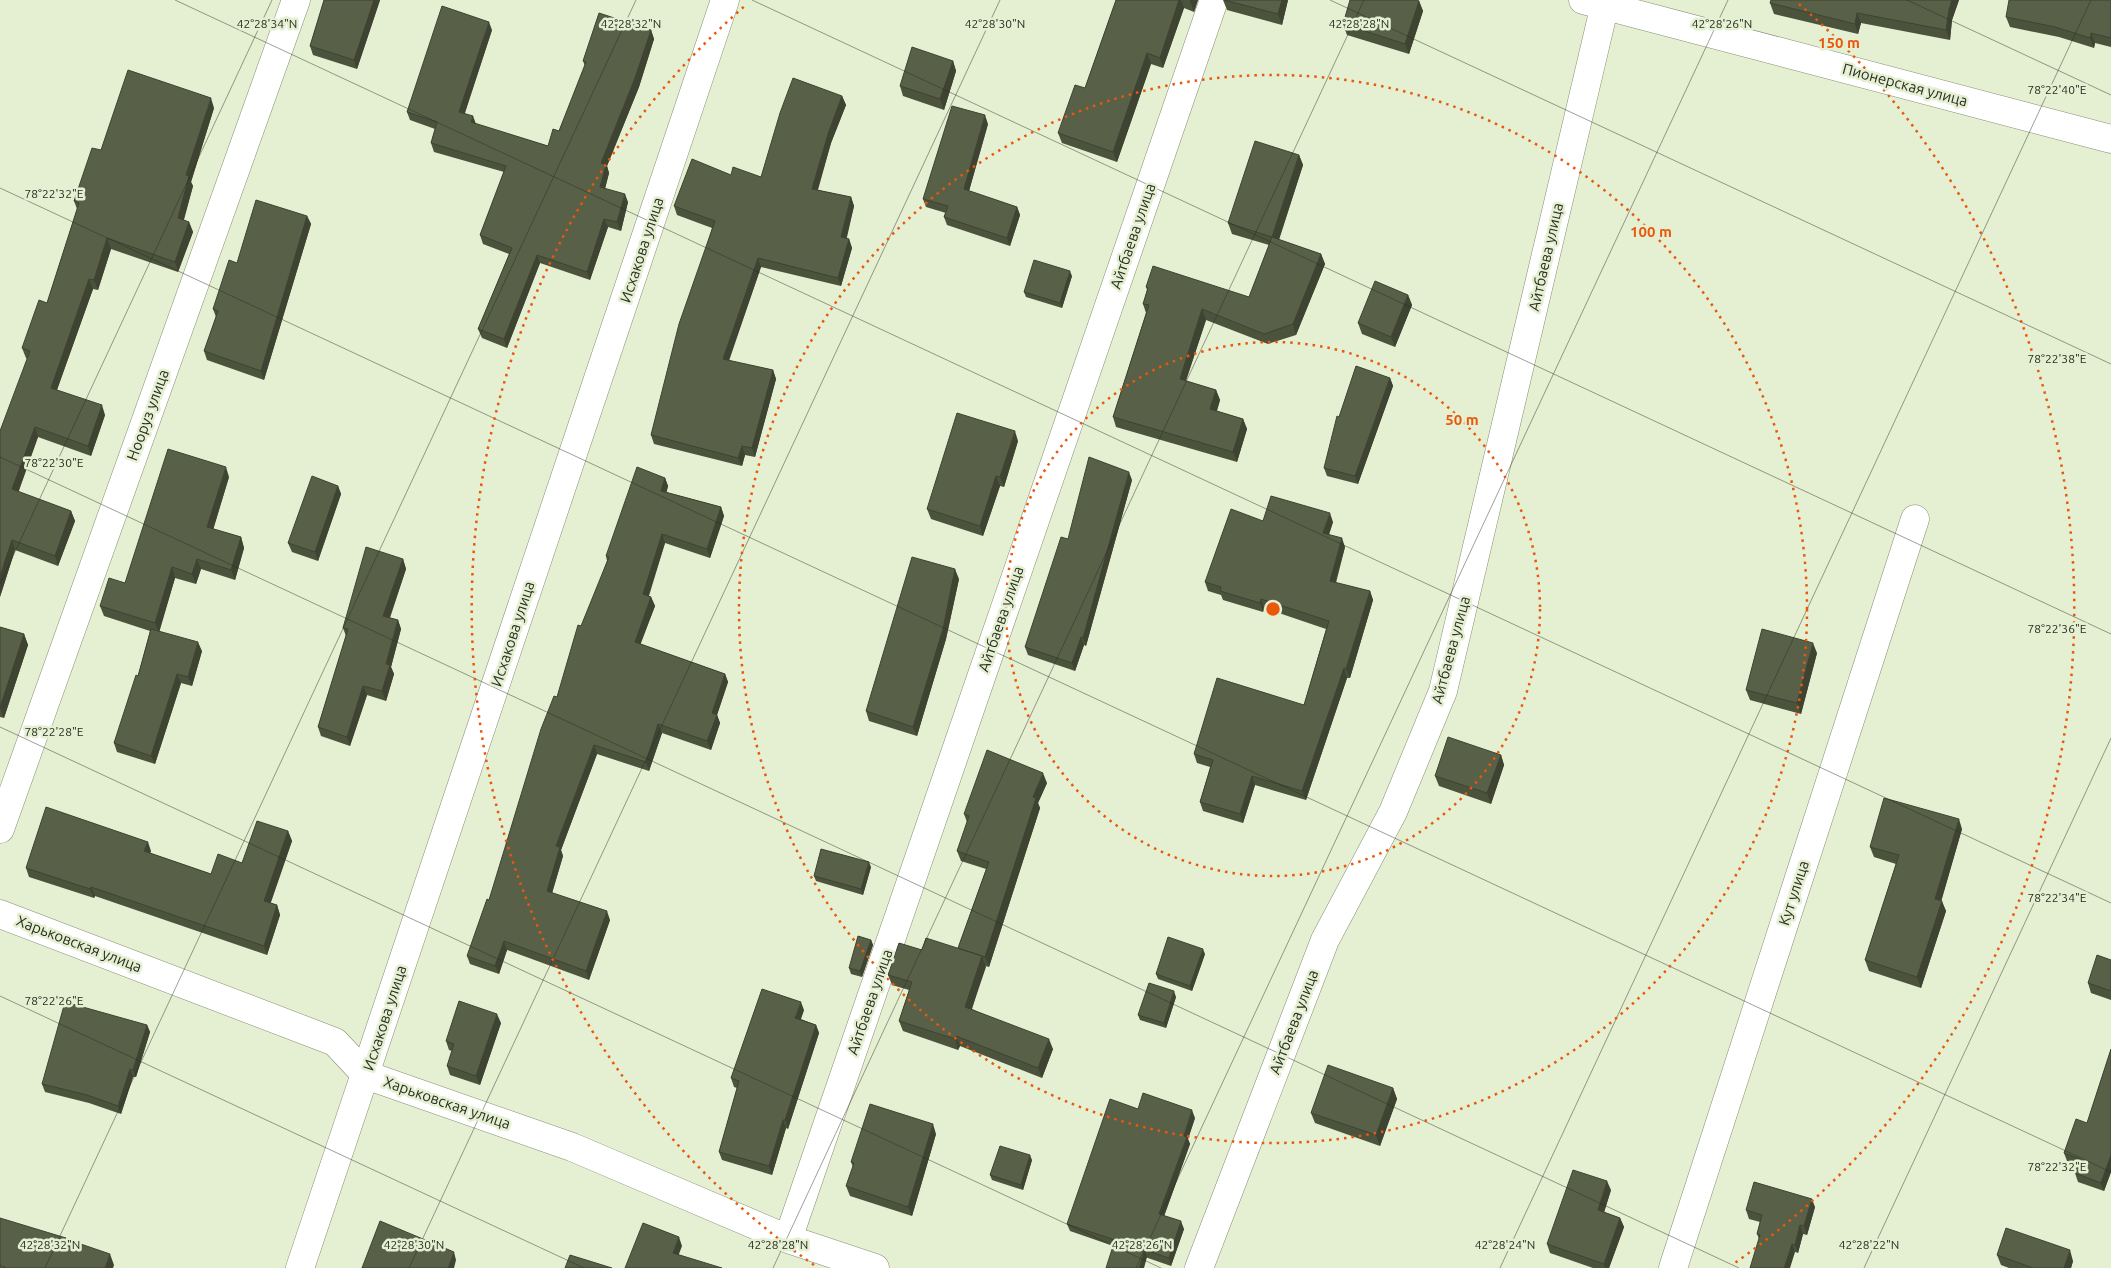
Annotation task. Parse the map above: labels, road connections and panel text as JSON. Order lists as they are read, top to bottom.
{
  "streets": {
    "street": [
      "Пионерская улица",
      "Айтбаева улица",
      "Исхакова улица",
      "Нооруз улица",
      "Кут улица",
      "Харьковская улица"
    ]
  },
  "crossings": [
    ["Пионерская улица", "Айтбаева улица"],
    ["Айтбаева улица", "Харьковская улица"],
    ["Исхакова улица", "Харьковская улица"]
  ],
  "coordinates": [
    "42°28'34\"N",
    "42°28'32\"N",
    "42°28'30\"N",
    "42°28'28\"N",
    "42°28'26\"N",
    "78°22'40\"E",
    "78°22'32\"E",
    "78°22'38\"E",
    "78°22'30\"E",
    "78°22'36\"E",
    "78°22'28\"E",
    "78°22'34\"E",
    "78°22'26\"E",
    "42°28'24\"N",
    "42°28'22\"N"
  ],
  "rings": ["150 m", "100 m", "50 m"]
}
